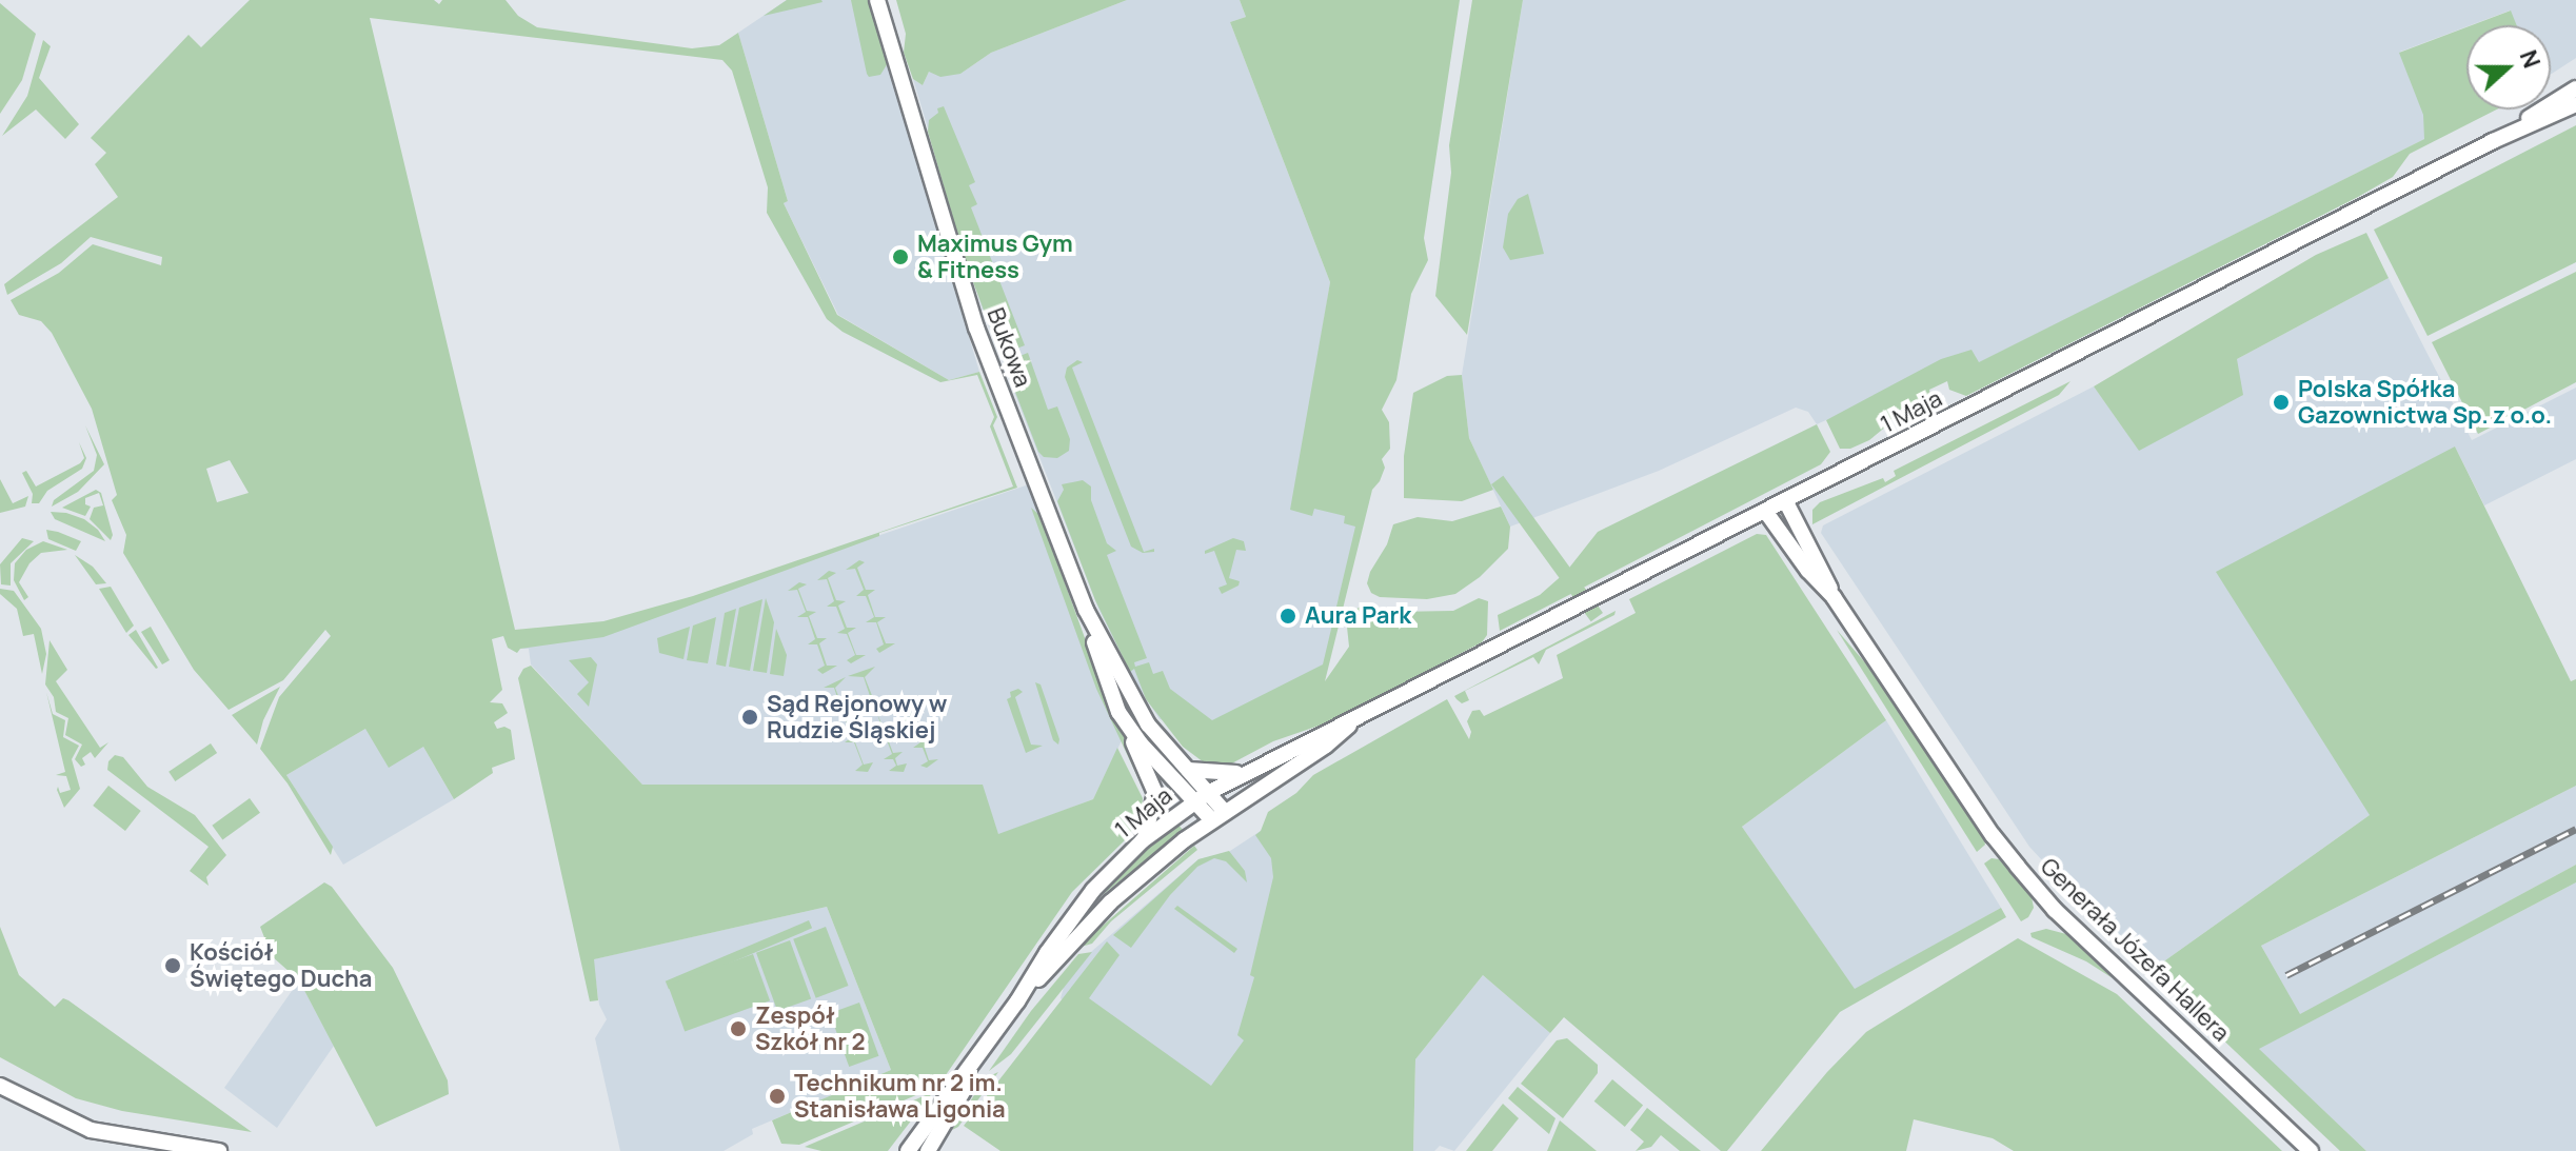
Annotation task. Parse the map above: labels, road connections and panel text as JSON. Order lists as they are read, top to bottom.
{
  "streets": {
    "street": ["Bukowa", "1 Maja", "Generała Józefa Hallera"]
  },
  "crossings": [
    ["Bukowa", "1 Maja"],
    ["1 Maja", "Generała Józefa Hallera"]
  ],
  "places": [
    "Maximus Gym & Fitness",
    "Polska Spółka Gazownictwa Sp. z o.o.",
    "Aura Park",
    "Sąd Rejonowy w Rudzie Śląskiej",
    "Kościół Świętego Ducha",
    "Zespół Szkół nr 2",
    "Technikum nr 2 im. Stanisława Ligonia"
  ],
  "north": "right"
}
